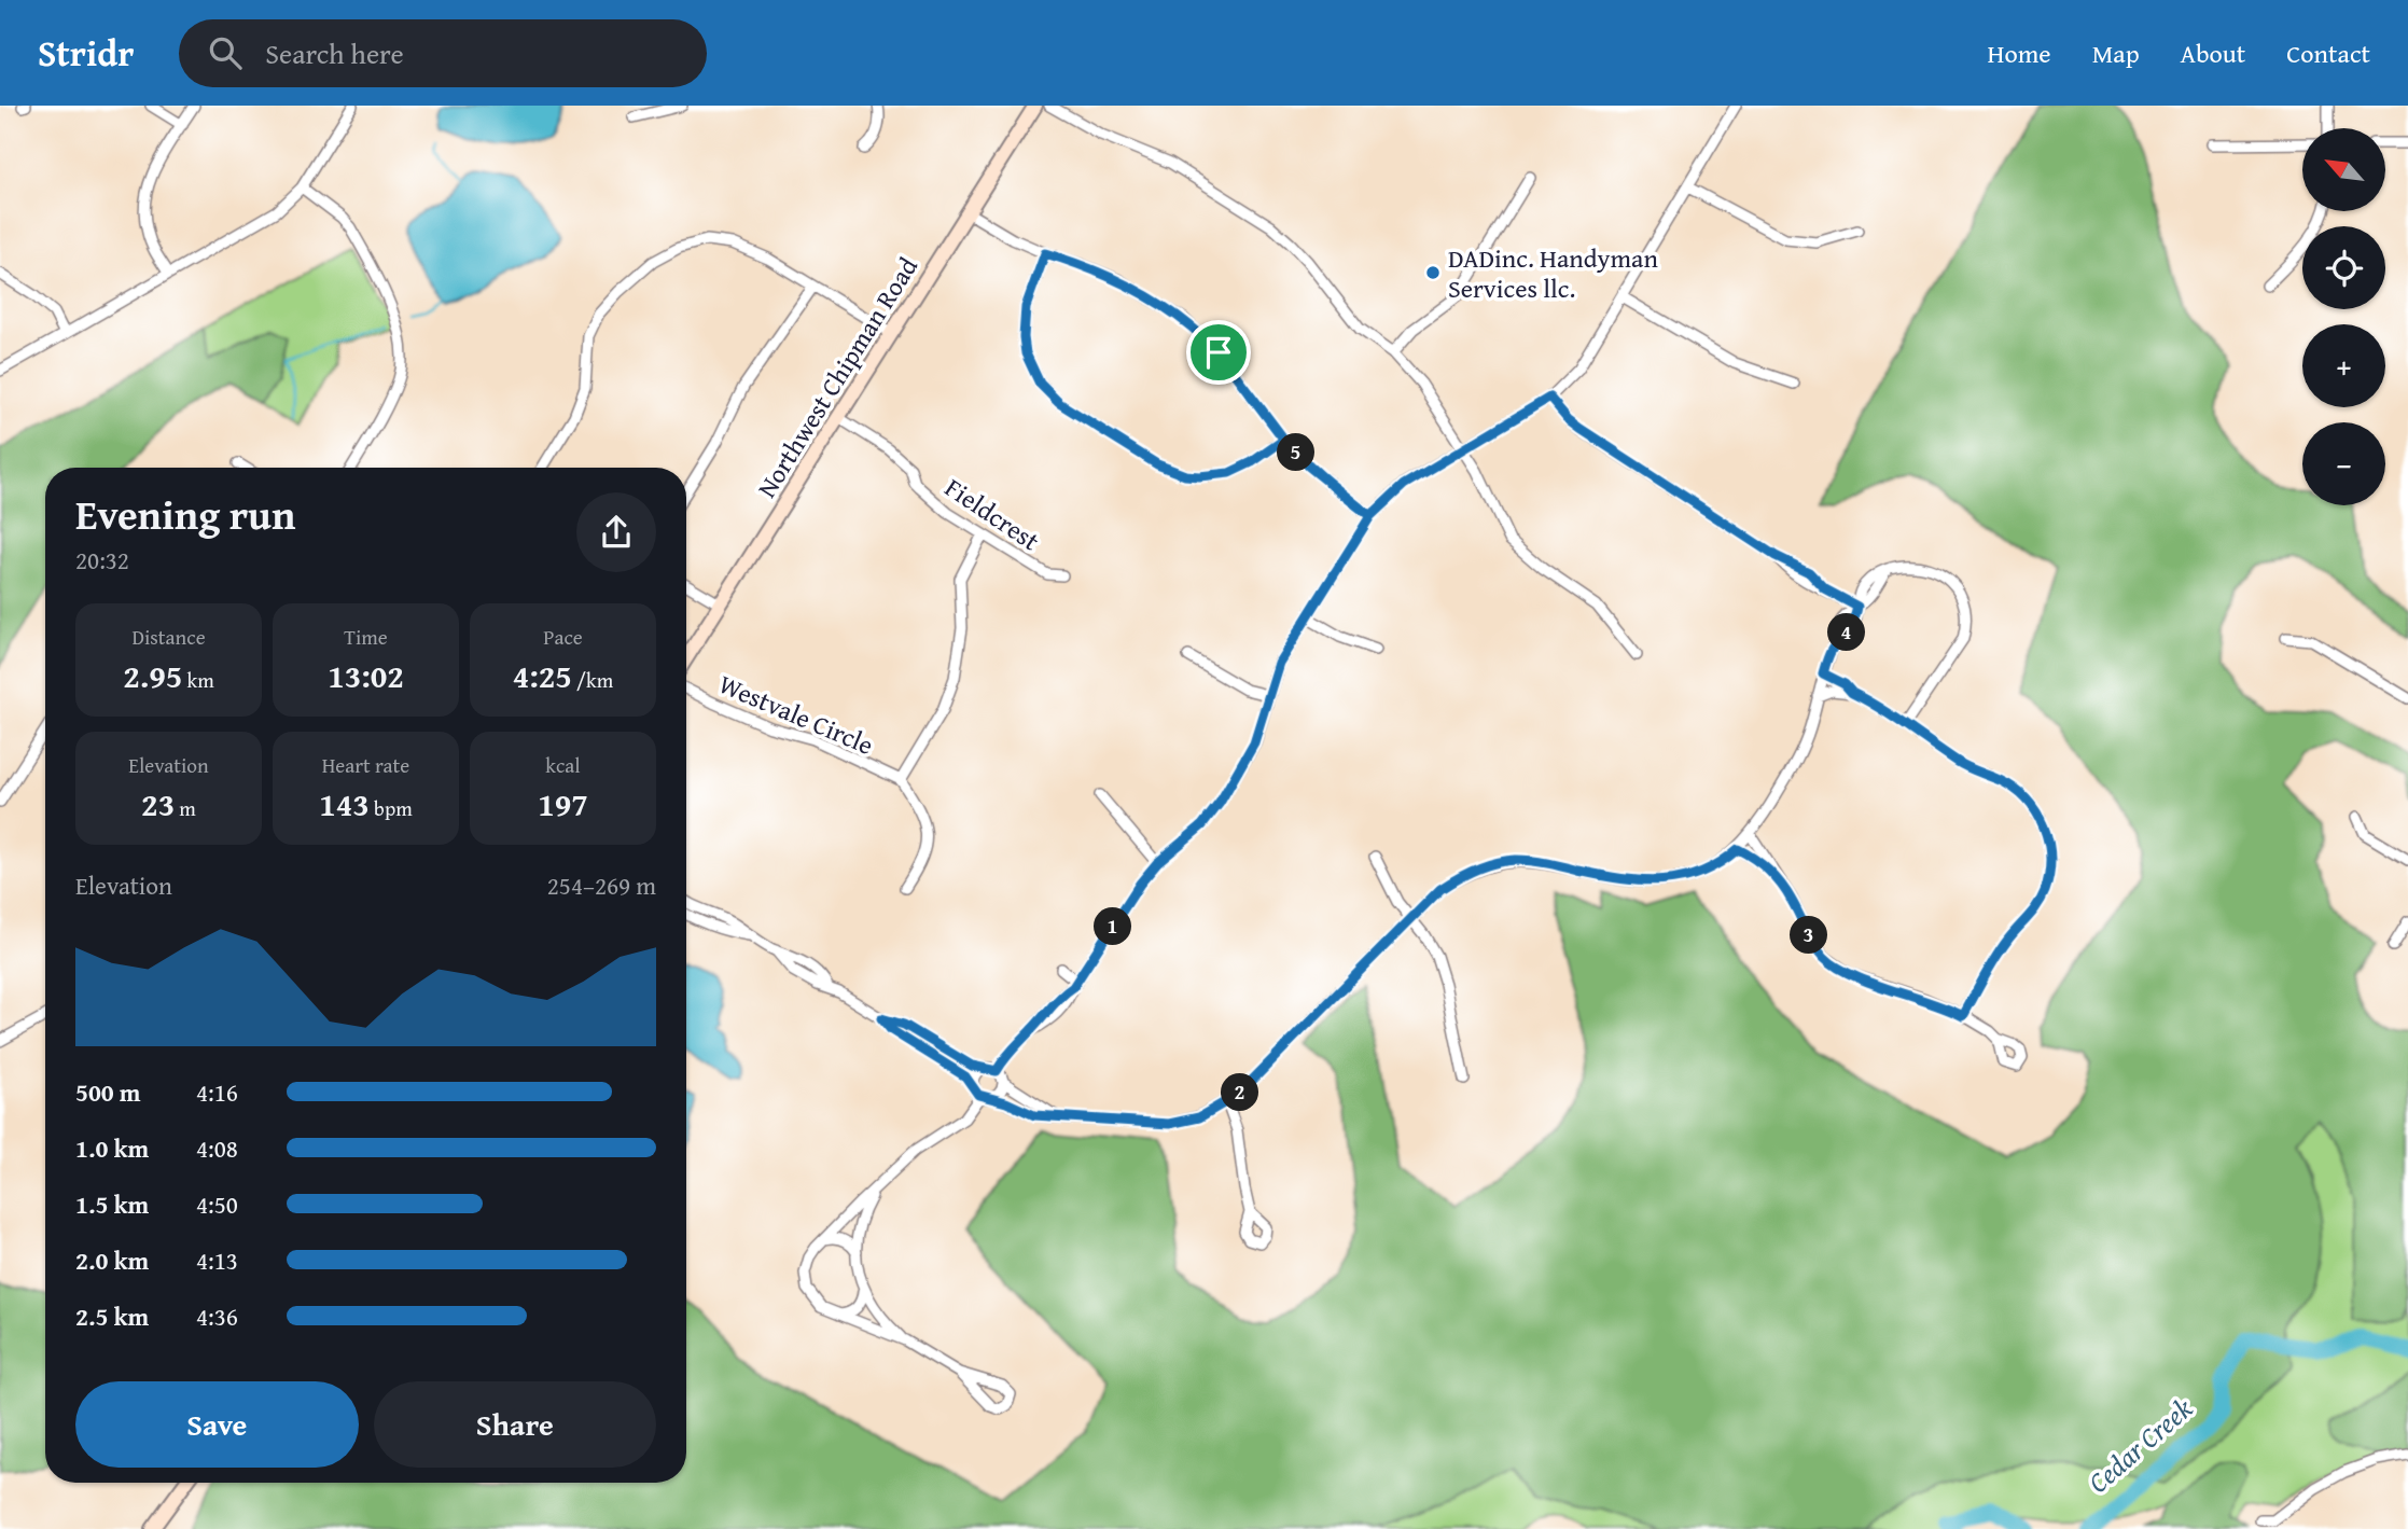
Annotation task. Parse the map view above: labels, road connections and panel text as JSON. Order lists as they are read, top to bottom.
{
  "streets": {
    "main road": ["Northwest Chipman Road"],
    "street": ["Fieldcrest", "Westvale Circle"]
  },
  "crossings": [
    ["Northwest Chipman Road", "Fieldcrest"]
  ],
  "water": ["Cedar Creek"],
  "places": ["DADinc. Handyman Services llc."],
  "north": "top left",
  "page": {
    "header": "Stridr",
    "search": "Search here",
    "nav": [
      "Home",
      "Map",
      "About",
      "Contact"
    ],
    "map_buttons": ["+", "−"],
    "pins": [
      "5",
      "4",
      "1",
      "3",
      "2"
    ],
    "heading": ["Evening run", "20:32"],
    "stats": [
      ["Distance", "2.95 km"],
      ["Time", "13:02"],
      ["Pace", "4:25 /km"],
      ["Elevation", "23 m"],
      ["Heart rate", "143 bpm"],
      ["kcal", "197"]
    ],
    "chart": ["Elevation", "254–269 m"],
    "list": [
      {
        "name": "500 m",
        "note": "4:16"
      },
      {
        "name": "1.0 km",
        "note": "4:08"
      },
      {
        "name": "1.5 km",
        "note": "4:50"
      },
      {
        "name": "2.0 km",
        "note": "4:13"
      },
      {
        "name": "2.5 km",
        "note": "4:36"
      }
    ],
    "buttons": ["Save", "Share"]
  }
}
